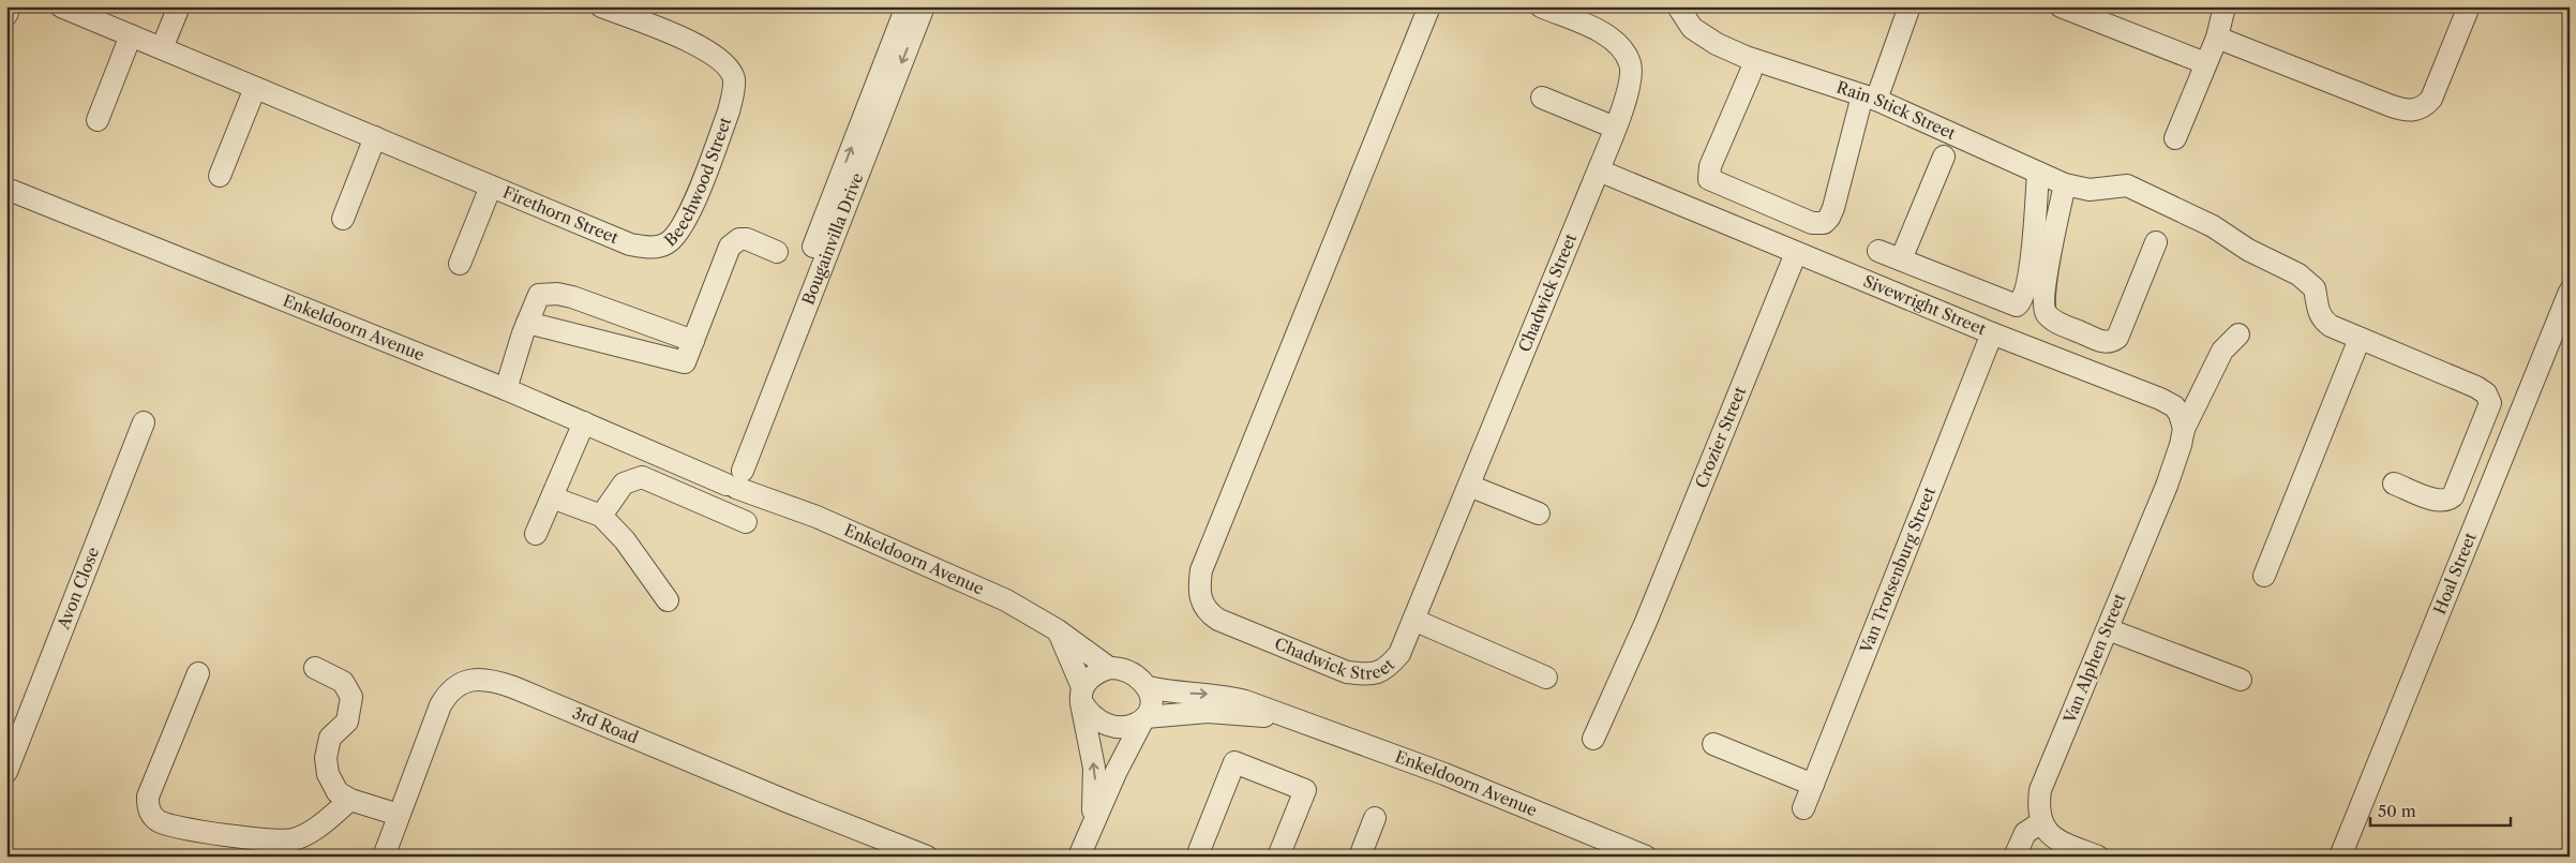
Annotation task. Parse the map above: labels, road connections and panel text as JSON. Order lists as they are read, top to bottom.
{
  "streets": {
    "street": [
      "Rain Stick Street",
      "Beechwood Street",
      "Firethorn Street",
      "Bougainvilla Drive",
      "Chadwick Street",
      "Sivewright Street",
      "Enkeldoorn Avenue",
      "Crozier Street",
      "Van Trotsenburg Street",
      "Hoal Street",
      "Avon Close",
      "Van Alphen Street",
      "3rd Road"
    ]
  },
  "crossings": [
    ["Beechwood Street", "Firethorn Street"],
    ["Bougainvilla Drive", "Enkeldoorn Avenue"],
    ["Chadwick Street", "Sivewright Street"],
    ["Sivewright Street", "Crozier Street"],
    ["Sivewright Street", "Van Trotsenburg Street"],
    ["Sivewright Street", "Van Alphen Street"]
  ],
  "scale_bar": "50 m"
}
